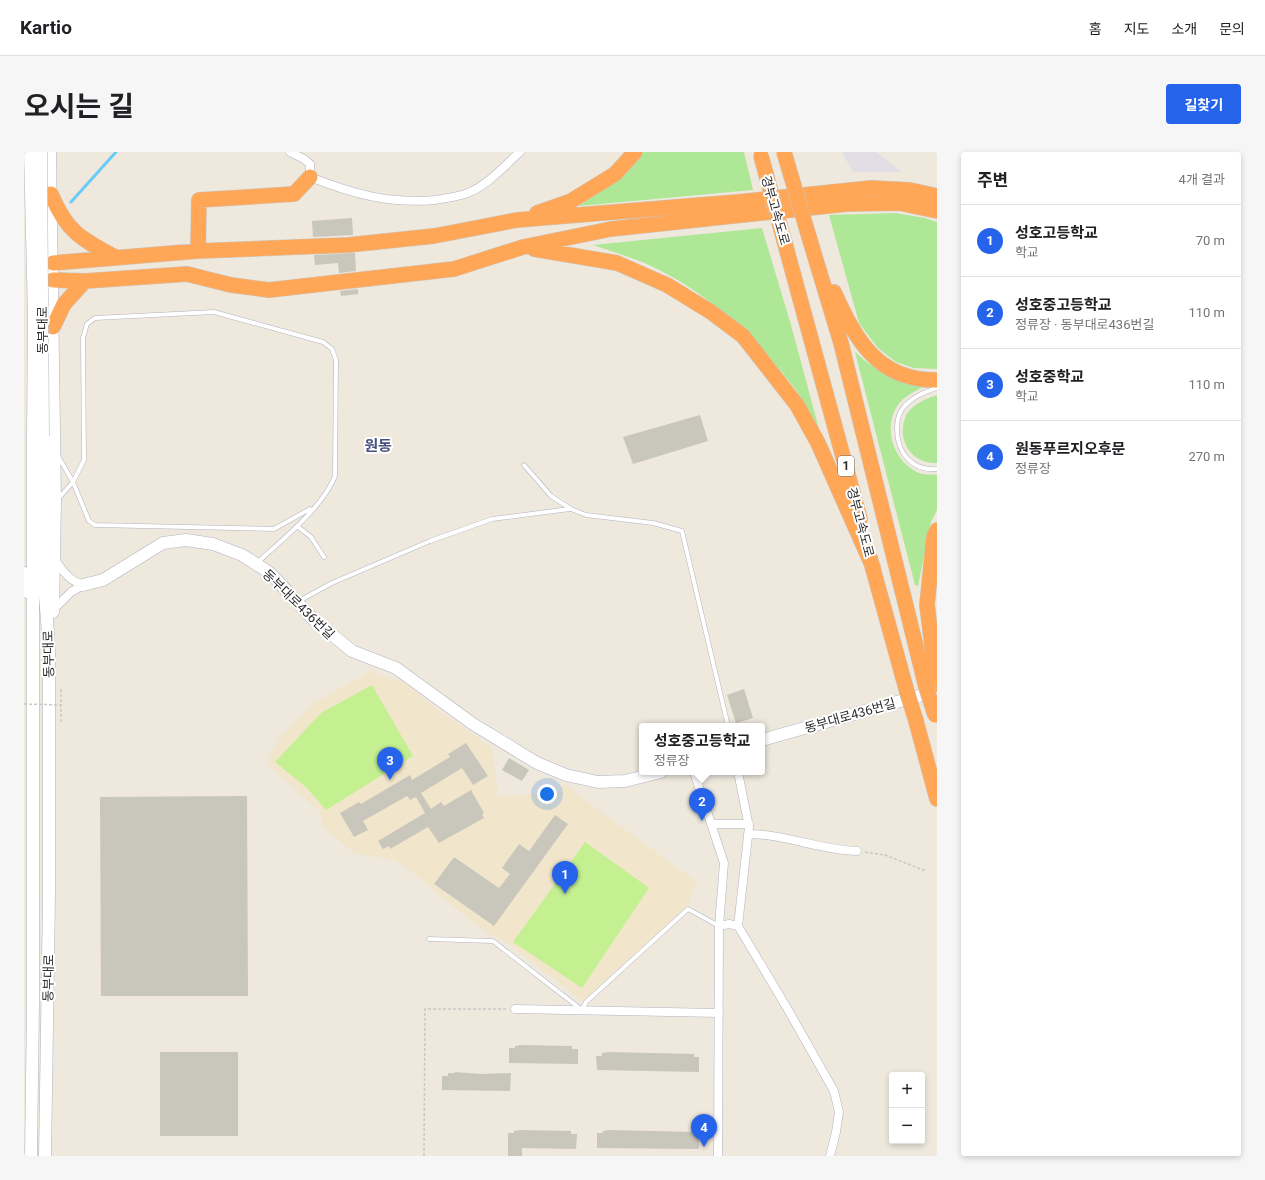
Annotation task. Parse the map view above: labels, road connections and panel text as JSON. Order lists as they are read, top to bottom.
{
  "streets": {
    "highway": ["경부고속도로", "1"],
    "main road": ["동부대로", "동부대로436번길"]
  },
  "crossings": [
    ["경부고속도로", "동부대로436번길"],
    ["동부대로", "동부대로436번길"]
  ],
  "districts": ["원동"],
  "page": {
    "header": "Kartio",
    "nav": [
      "홈",
      "지도",
      "소개",
      "문의"
    ],
    "title": "오시는 길",
    "buttons": "길찾기",
    "heading": ["주변", "4개 결과"],
    "list": [
      {
        "mark": "1",
        "name": "성호고등학교",
        "note": "학교",
        "value": "70 m"
      },
      {
        "mark": "2",
        "name": "성호중고등학교",
        "note": "정류장 · 동부대로436번길",
        "value": "110 m"
      },
      {
        "mark": "3",
        "name": "성호중학교",
        "note": "학교",
        "value": "110 m"
      },
      {
        "mark": "4",
        "name": "원동푸르지오후문",
        "note": "정류장",
        "value": "270 m"
      }
    ],
    "popup": ["성호중고등학교", "정류장"],
    "pins": [
      "3",
      "2",
      "1",
      "4"
    ],
    "map_buttons": ["+", "−"]
  }
}
